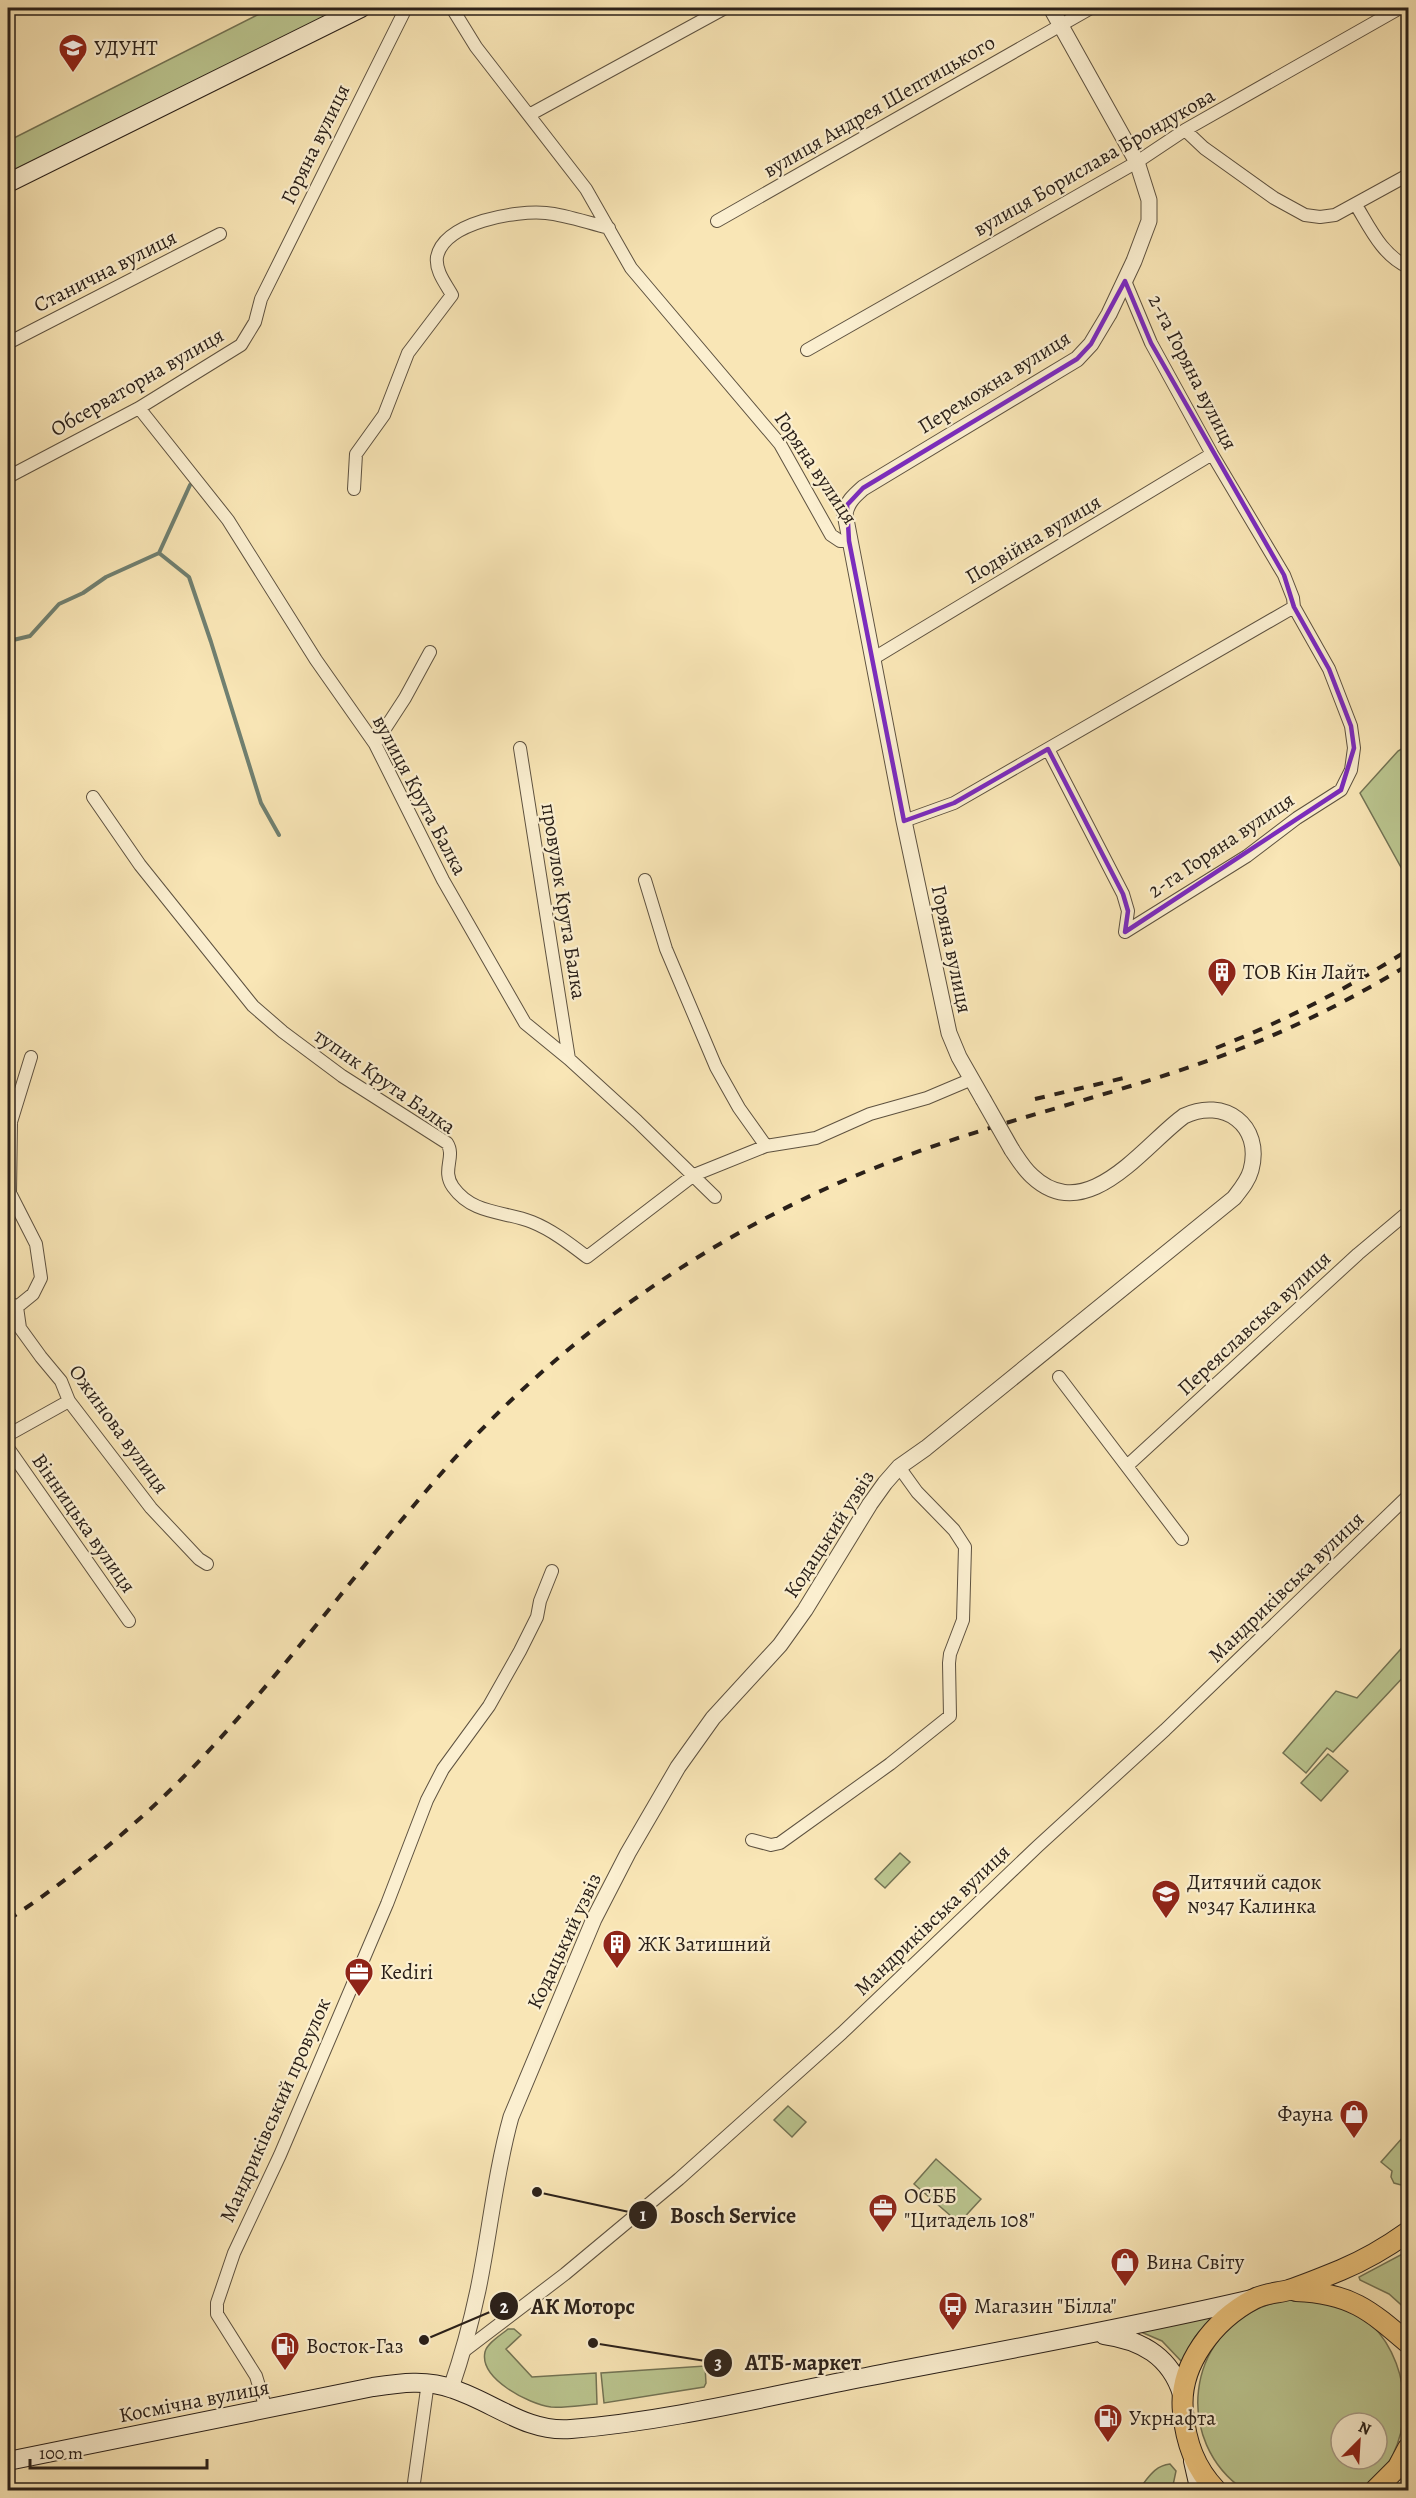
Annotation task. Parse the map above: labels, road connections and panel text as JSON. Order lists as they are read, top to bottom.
{
  "streets": {
    "main road": ["Космічна вулиця"],
    "street": [
      "вулиця Андрея Шептицького",
      "Горяна вулиця",
      "вулиця Борислава Брондукова",
      "Станична вулиця",
      "2-га Горяна вулиця",
      "Обсерваторна вулиця",
      "Переможна вулиця",
      "Подвійна вулиця",
      "вулиця Крута Балка",
      "провулок Крута Балка",
      "тупик Крута Балка",
      "Переяславська вулиця",
      "Ожинова вулиця",
      "Вінницька вулиця",
      "Кодацький узвіз",
      "Мандриківська вулиця",
      "Мандриківський провулок"
    ]
  },
  "crossings": [
    ["вулиця Андрея Шептицького", "Переможна вулиця"],
    ["Горяна вулиця", "Обсерваторна вулиця"],
    ["Горяна вулиця", "Переможна вулиця"],
    ["Горяна вулиця", "Подвійна вулиця"],
    ["Горяна вулиця", "Кодацький узвіз"],
    ["вулиця Борислава Брондукова", "Переможна вулиця"],
    ["2-га Горяна вулиця", "Переможна вулиця"],
    ["2-га Горяна вулиця", "Подвійна вулиця"],
    ["Обсерваторна вулиця", "вулиця Крута Балка"],
    ["вулиця Крута Балка", "провулок Крута Балка"],
    ["вулиця Крута Балка", "тупик Крута Балка"],
    ["Кодацький узвіз", "Мандриківська вулиця"],
    ["Кодацький узвіз", "Космічна вулиця"],
    ["Мандриківський провулок", "Космічна вулиця"]
  ],
  "places": {
    "school or university": ["УДУНТ", "Дитячий садок №347 Калинка"],
    "building": ["ТОВ Кін Лайт", "ЖК Затишний"],
    "office": ["Kediri", "ОСББ \"Цитадель 108\""],
    "shop": ["Фауна", "Вина Світу"],
    "other": ["Bosch Service", "АК Моторс", "АТБ-маркет"],
    "bus stop": ["Магазин \"Білла\""],
    "fuel station": ["Восток-Газ", "Укрнафта"]
  },
  "scale_bar": "100 m",
  "north": "top right"
}
